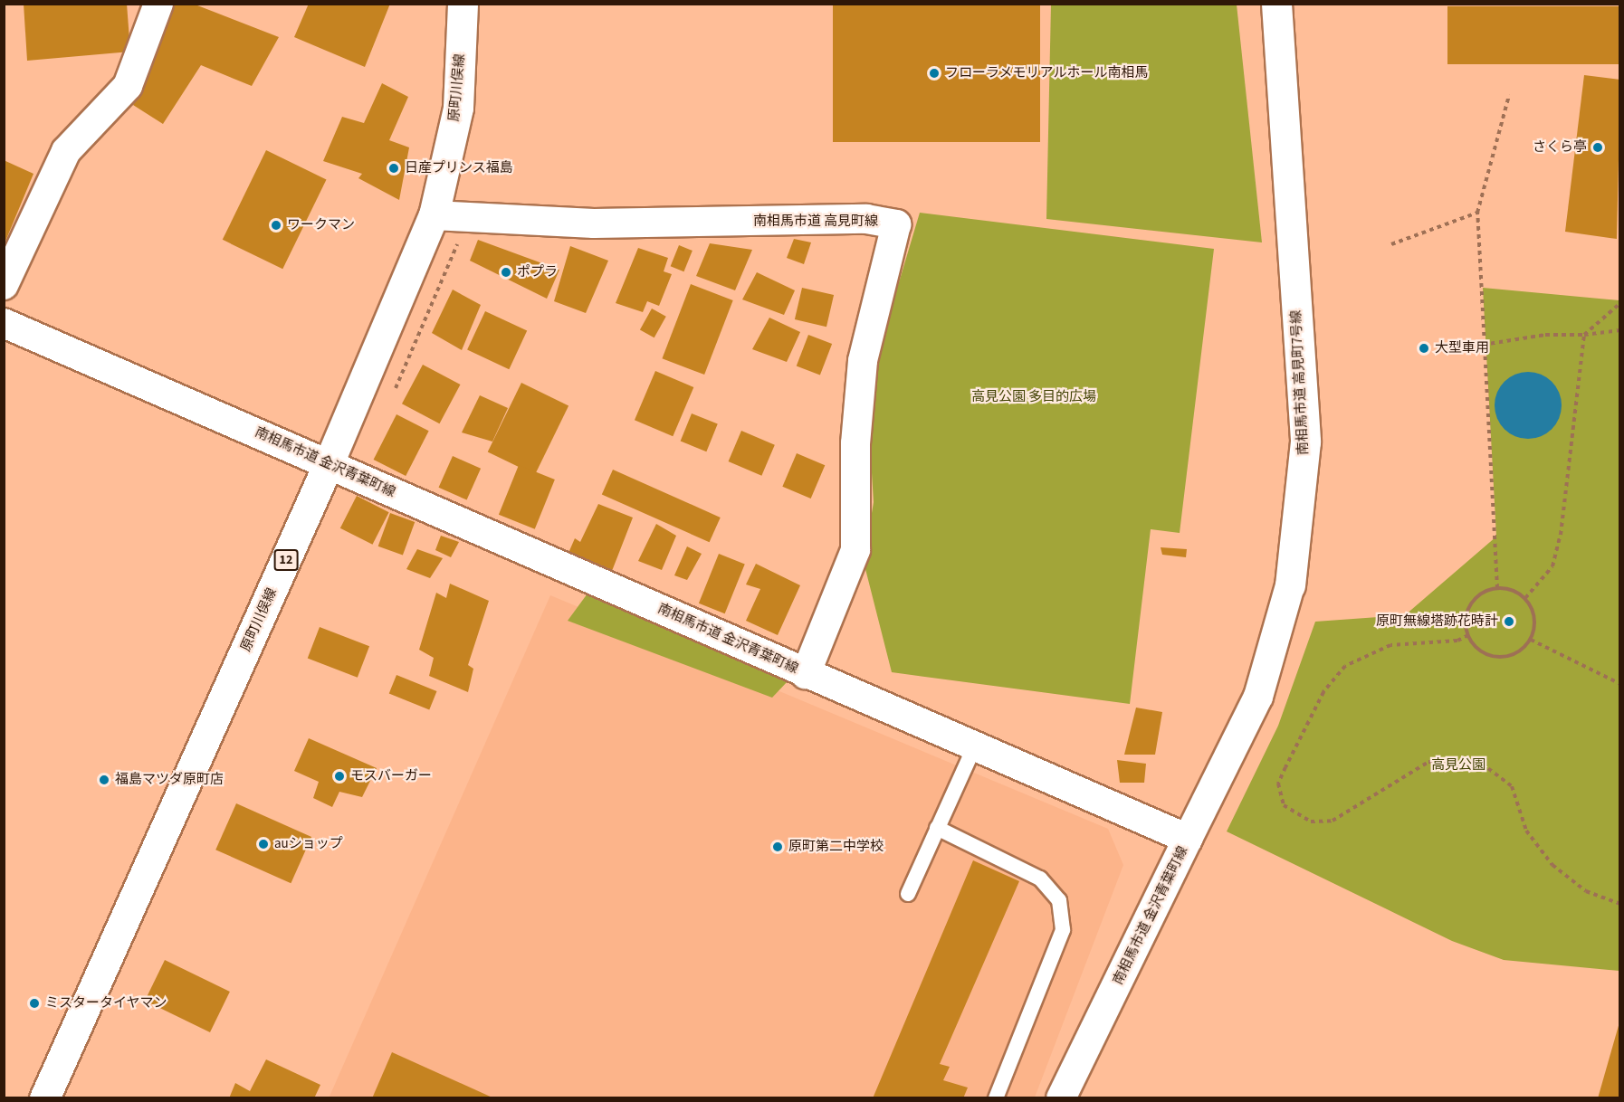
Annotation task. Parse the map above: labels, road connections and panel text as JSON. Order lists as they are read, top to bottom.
{
  "streets": {
    "main road": ["原町川俣線", "南相馬市道 高見町7号線", "12"],
    "street": ["南相馬市道 高見町線", "南相馬市道 金沢青葉町線"]
  },
  "crossings": [
    ["原町川俣線", "南相馬市道 高見町線"],
    ["原町川俣線", "南相馬市道 金沢青葉町線"],
    ["南相馬市道 高見町線", "南相馬市道 金沢青葉町線"],
    ["南相馬市道 高見町7号線", "南相馬市道 金沢青葉町線"]
  ],
  "parks": ["高見公園 多目的広場", "高見公園"],
  "places": [
    "フローラメモリアルホール南相馬",
    "さくら亭",
    "日産プリンス福島",
    "ワークマン",
    "ポプラ",
    "大型車用",
    "原町無線塔跡花時計",
    "モスバーガー",
    "福島マツダ原町店",
    "auショップ",
    "原町第二中学校",
    "ミスタータイヤマン"
  ]
}
